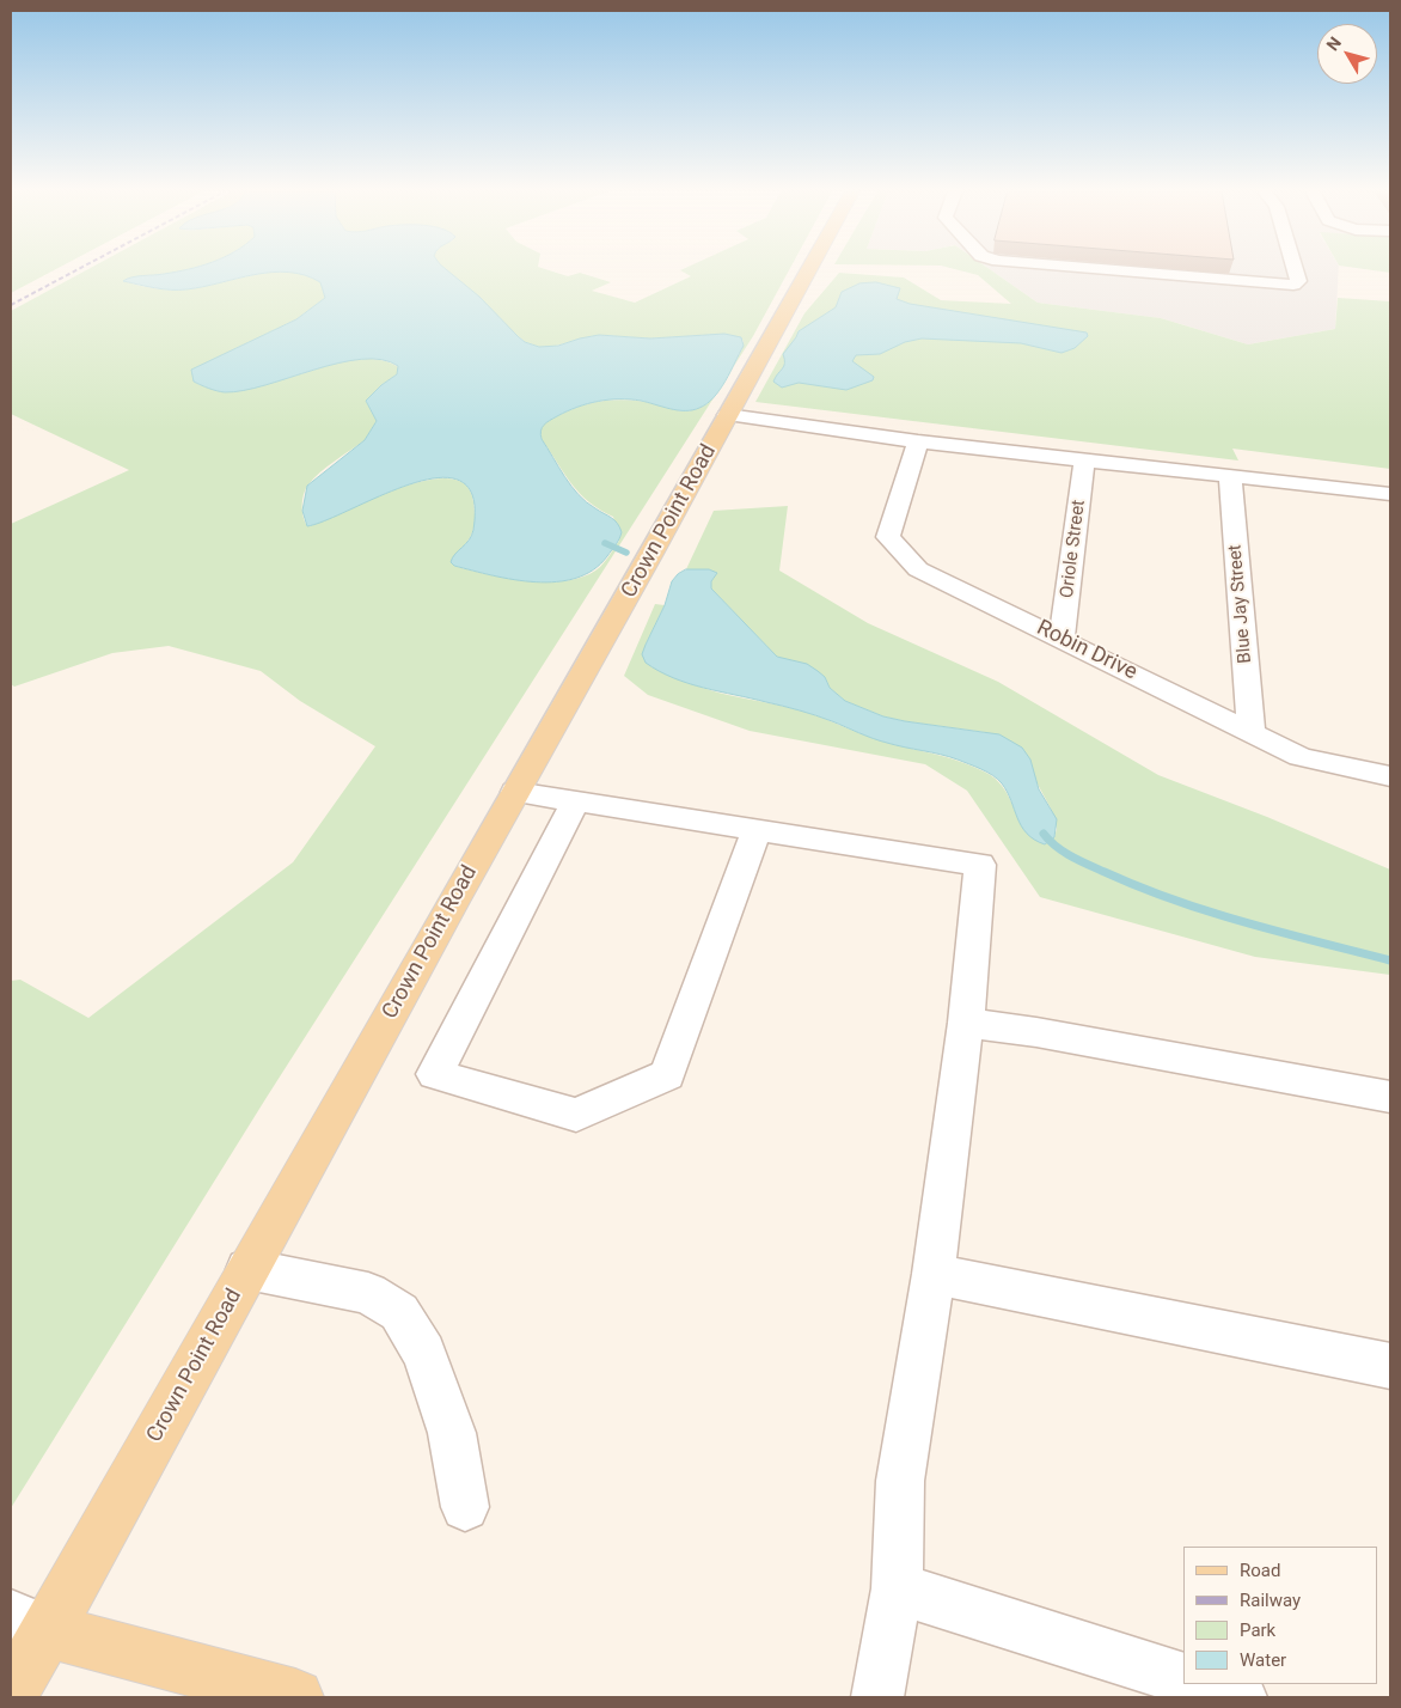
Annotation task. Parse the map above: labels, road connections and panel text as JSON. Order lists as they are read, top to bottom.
{
  "streets": {
    "main road": ["Crown Point Road"],
    "street": ["Oriole Street", "Blue Jay Street", "Robin Drive"]
  },
  "crossings": [
    ["Oriole Street", "Robin Drive"],
    ["Blue Jay Street", "Robin Drive"]
  ],
  "legend": [
    "Road",
    "Railway",
    "Park",
    "Water"
  ],
  "north": "top left"
}
